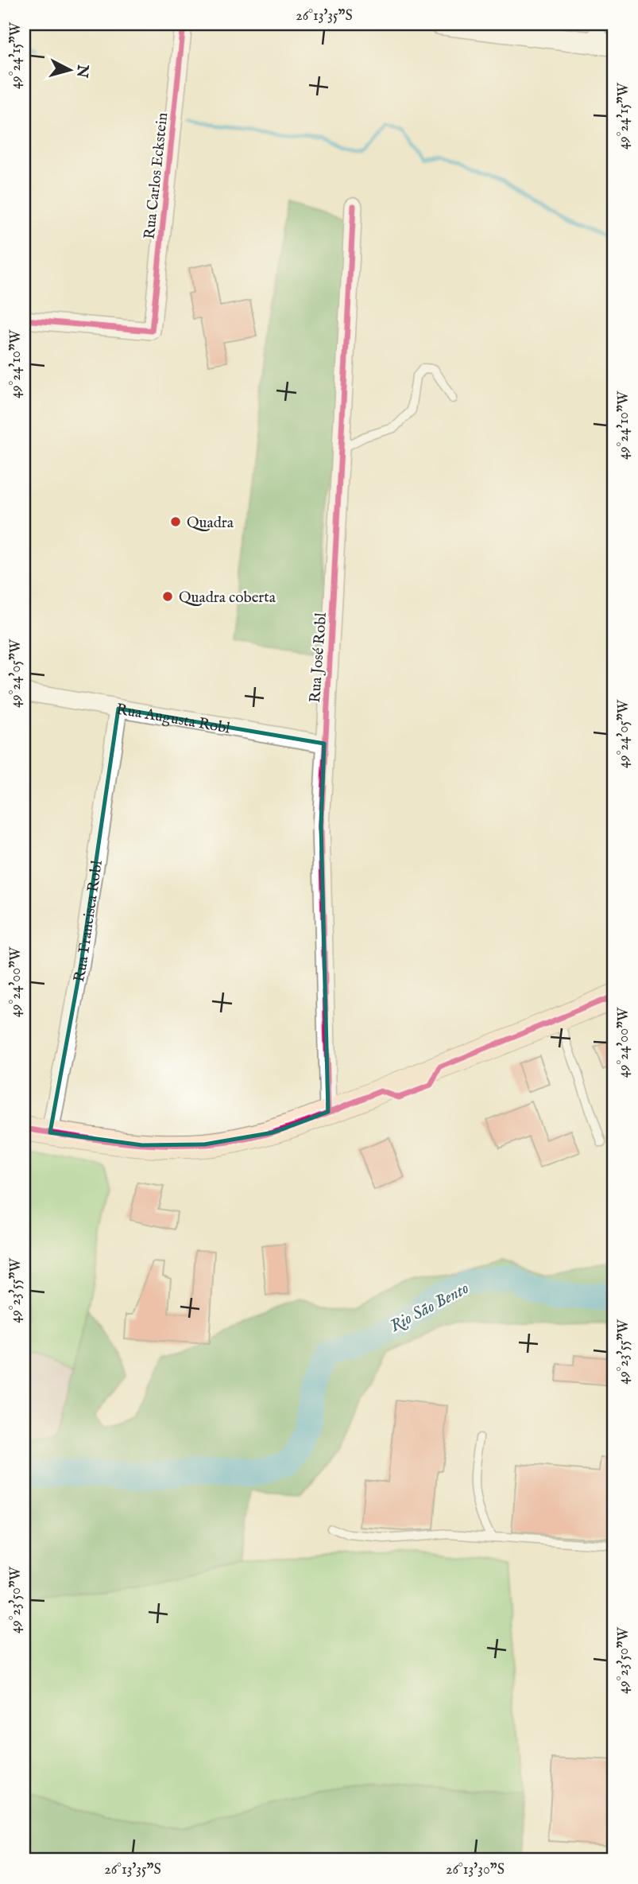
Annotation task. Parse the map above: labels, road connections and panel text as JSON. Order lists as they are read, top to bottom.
{
  "streets": {
    "street": [
      "Rua Carlos Eckstein",
      "Rua José Robl",
      "Rua Augusta Robl",
      "Rua Francisca Robl"
    ]
  },
  "crossings": [
    ["Rua José Robl", "Rua Augusta Robl"],
    ["Rua Augusta Robl", "Rua Francisca Robl"]
  ],
  "water": ["Rio São Bento"],
  "places": ["Quadra", "Quadra coberta"],
  "north": "right",
  "coordinates": [
    "26°13'35\"S",
    "49°24'15\"W",
    "49°24'10\"W",
    "49°24'05\"W",
    "49°24'00\"W",
    "49°23'55\"W",
    "49°23'50\"W",
    "26°13'30\"S"
  ]
}
